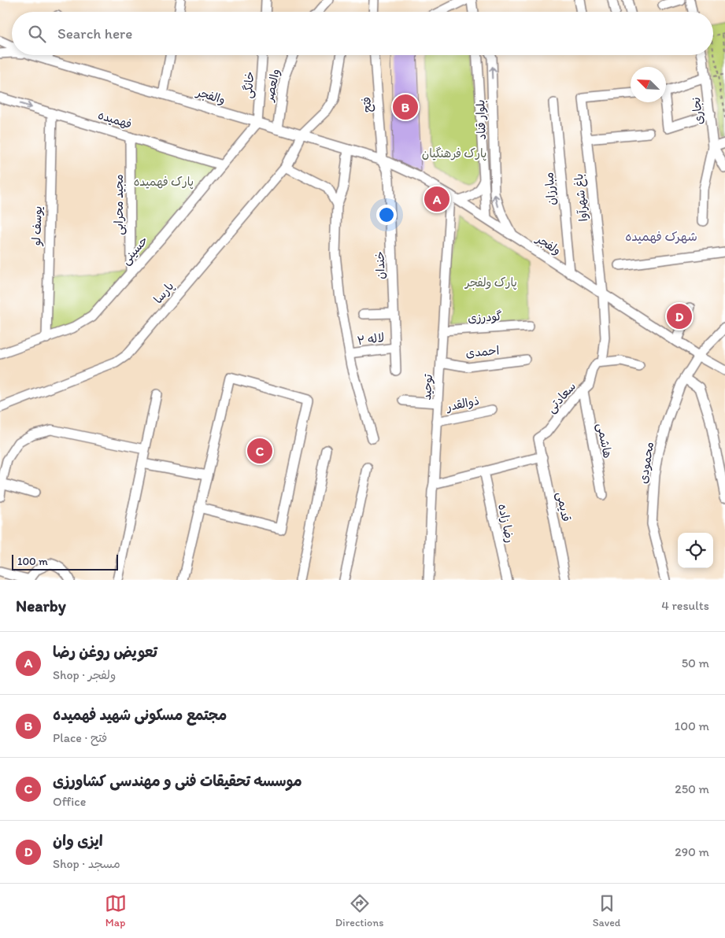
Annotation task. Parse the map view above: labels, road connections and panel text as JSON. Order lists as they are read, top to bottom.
{
  "streets": {
    "street": [
      "خانگی",
      "والعصر",
      "والفجر",
      "فتح",
      "نجاری",
      "فهمیده",
      "بلوار قناد",
      "مبارزان",
      "باغ شهرآوا",
      "مجید محرابی",
      "یوسف لو",
      "ولفجر",
      "حسینی",
      "خندان",
      "پارسا",
      "گودرزی",
      "لاله ۲",
      "احمدی",
      "توحید",
      "سعادتی",
      "ذوالقدر",
      "هاشمی",
      "محمودی",
      "قدیمی",
      "رضا زاده"
    ]
  },
  "crossings": [
    ["خانگی", "والفجر"],
    ["خانگی", "حسینی"],
    ["والعصر", "والفجر"],
    ["والفجر", "فتح"],
    ["والفجر", "ولفجر"],
    ["والفجر", "حسینی"],
    ["والفجر", "خندان"],
    ["والفجر", "پارسا"],
    ["فتح", "ولفجر"],
    ["فتح", "خندان"],
    ["فهمیده", "مجید محرابی"],
    ["فهمیده", "یوسف لو"],
    ["فهمیده", "حسینی"],
    ["بلوار قناد", "ولفجر"],
    ["مبارزان", "ولفجر"],
    ["باغ شهرآوا", "ولفجر"],
    ["باغ شهرآوا", "سعادتی"],
    ["مجید محرابی", "حسینی"],
    ["یوسف لو", "حسینی"],
    ["ولفجر", "خندان"],
    ["ولفجر", "توحید"],
    ["ولفجر", "محمودی"],
    ["خندان", "لاله ۲"],
    ["گودرزی", "توحید"],
    ["احمدی", "توحید"],
    ["توحید", "ذوالقدر"],
    ["سعادتی", "هاشمی"],
    ["سعادتی", "قدیمی"]
  ],
  "districts": ["شهرک فهمیده"],
  "parks": ["پارک فرهنگیان", "پارک فهمیده", "پارک ولفجر"],
  "scale_bar": "100 m",
  "north": "top left",
  "page": {
    "search": "Search here",
    "pins": [
      "B",
      "A",
      "D",
      "C"
    ],
    "scale": "100 m",
    "heading": ["Nearby", "4 results"],
    "list": [
      {
        "mark": "A",
        "name": "تعویض روغن رضا",
        "note": "Shop · ولفجر",
        "value": "50 m"
      },
      {
        "mark": "B",
        "name": "مجتمع مسکونی شهید فهمیده",
        "note": "Place · فتح",
        "value": "100 m"
      },
      {
        "mark": "C",
        "name": "موسسه تحقیقات فنی و مهندسی کشاورزی",
        "note": "Office",
        "value": "250 m"
      },
      {
        "mark": "D",
        "name": "ایزی وان",
        "note": "Shop · مسجد",
        "value": "290 m"
      }
    ],
    "nav": ["Map", "Directions", "Saved"]
  }
}
